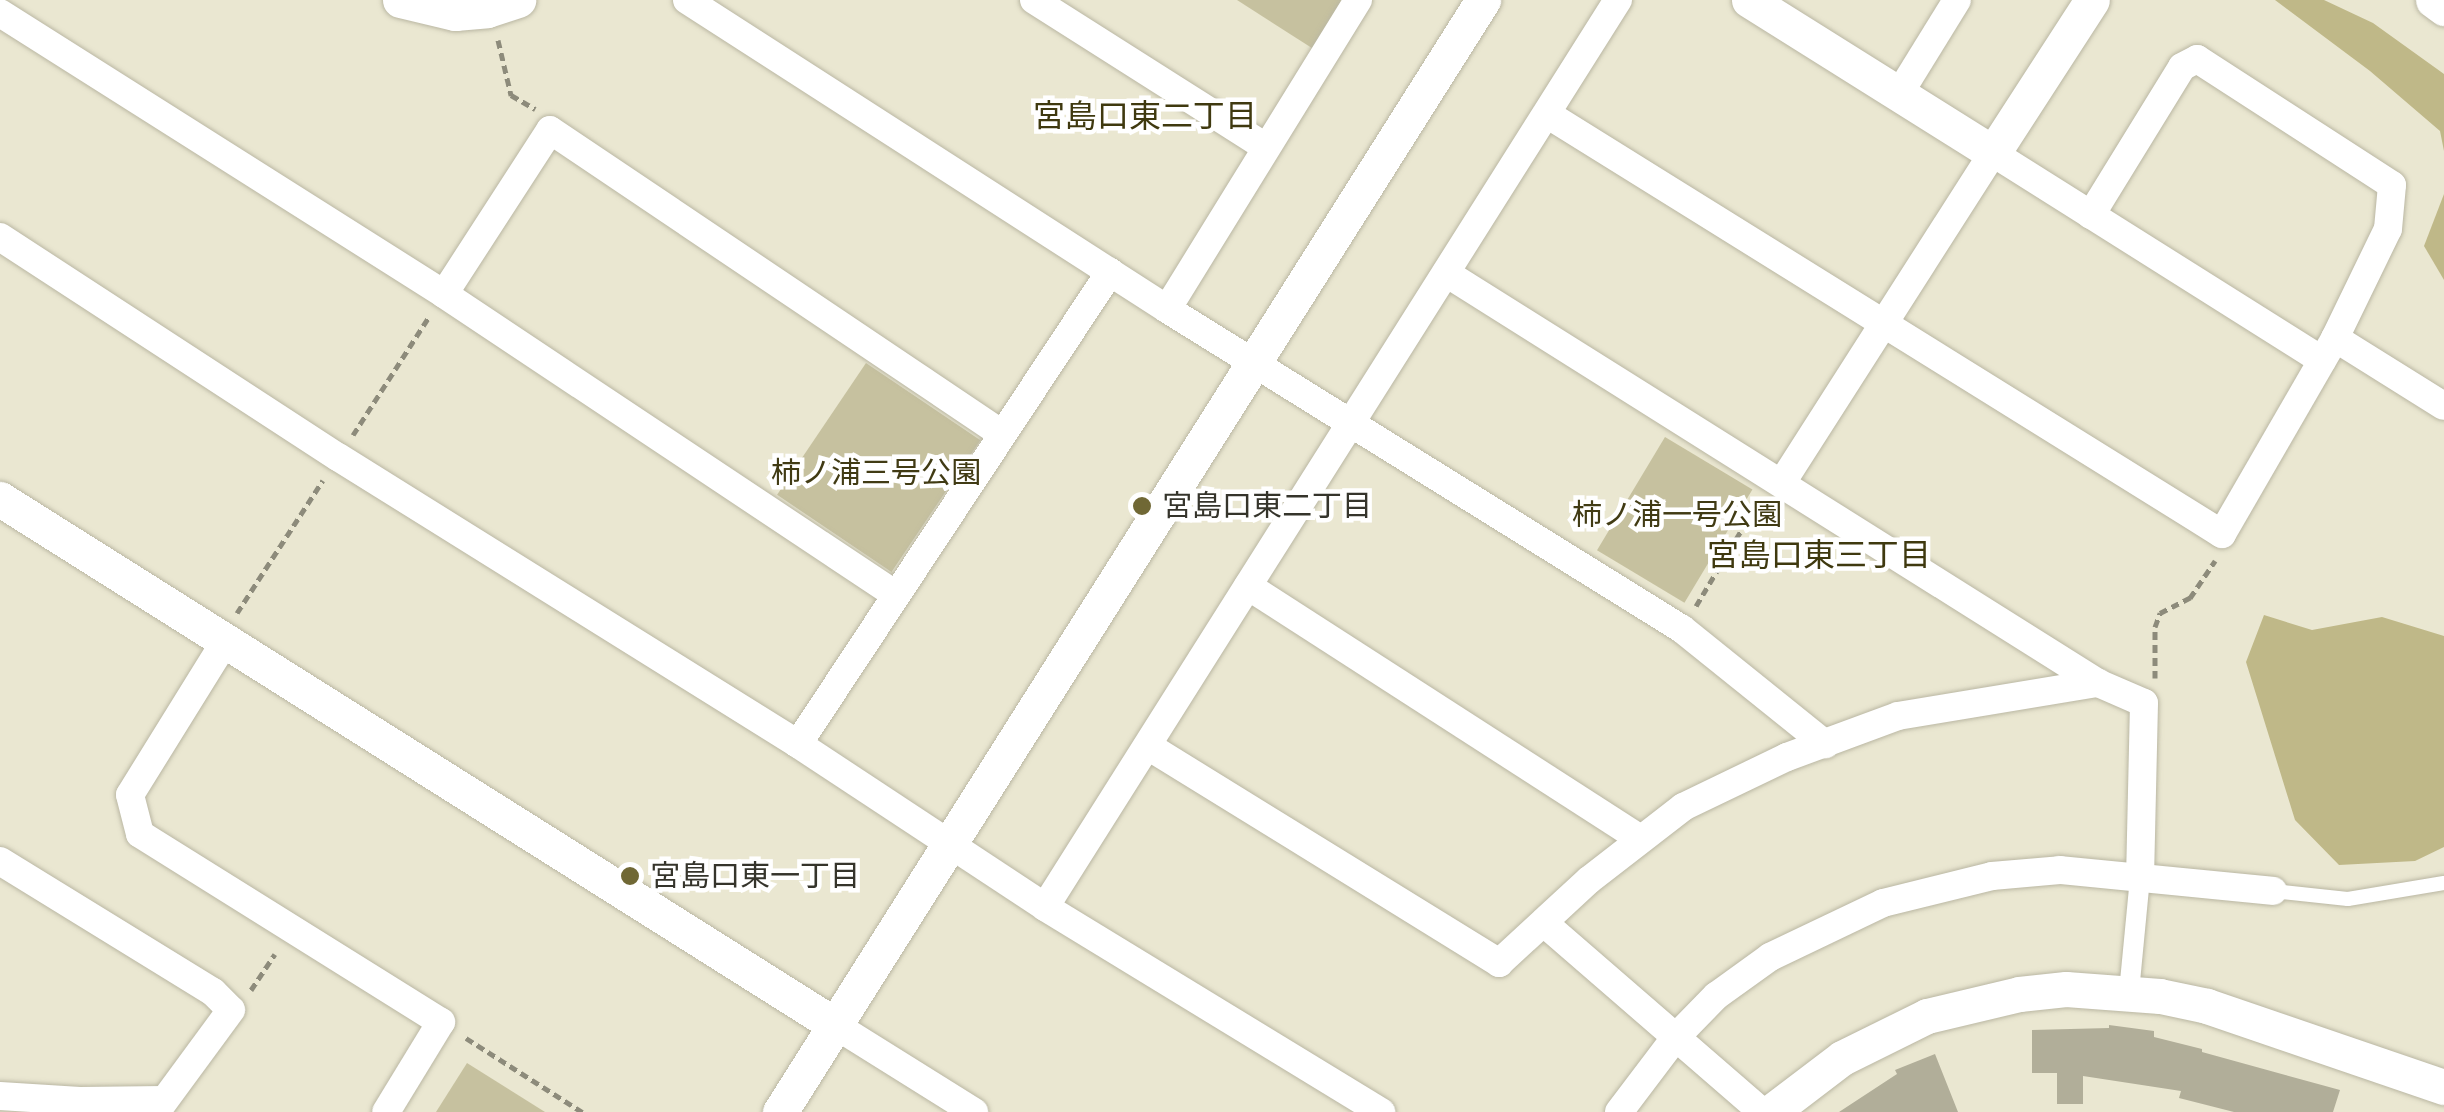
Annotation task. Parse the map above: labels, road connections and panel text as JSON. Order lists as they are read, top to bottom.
{
  "districts": ["宮島口東二丁目", "宮島口東三丁目"],
  "parks": ["柿ノ浦三号公園", "柿ノ浦一号公園"],
  "places": ["宮島口東二丁目", "宮島口東一丁目"]
}
